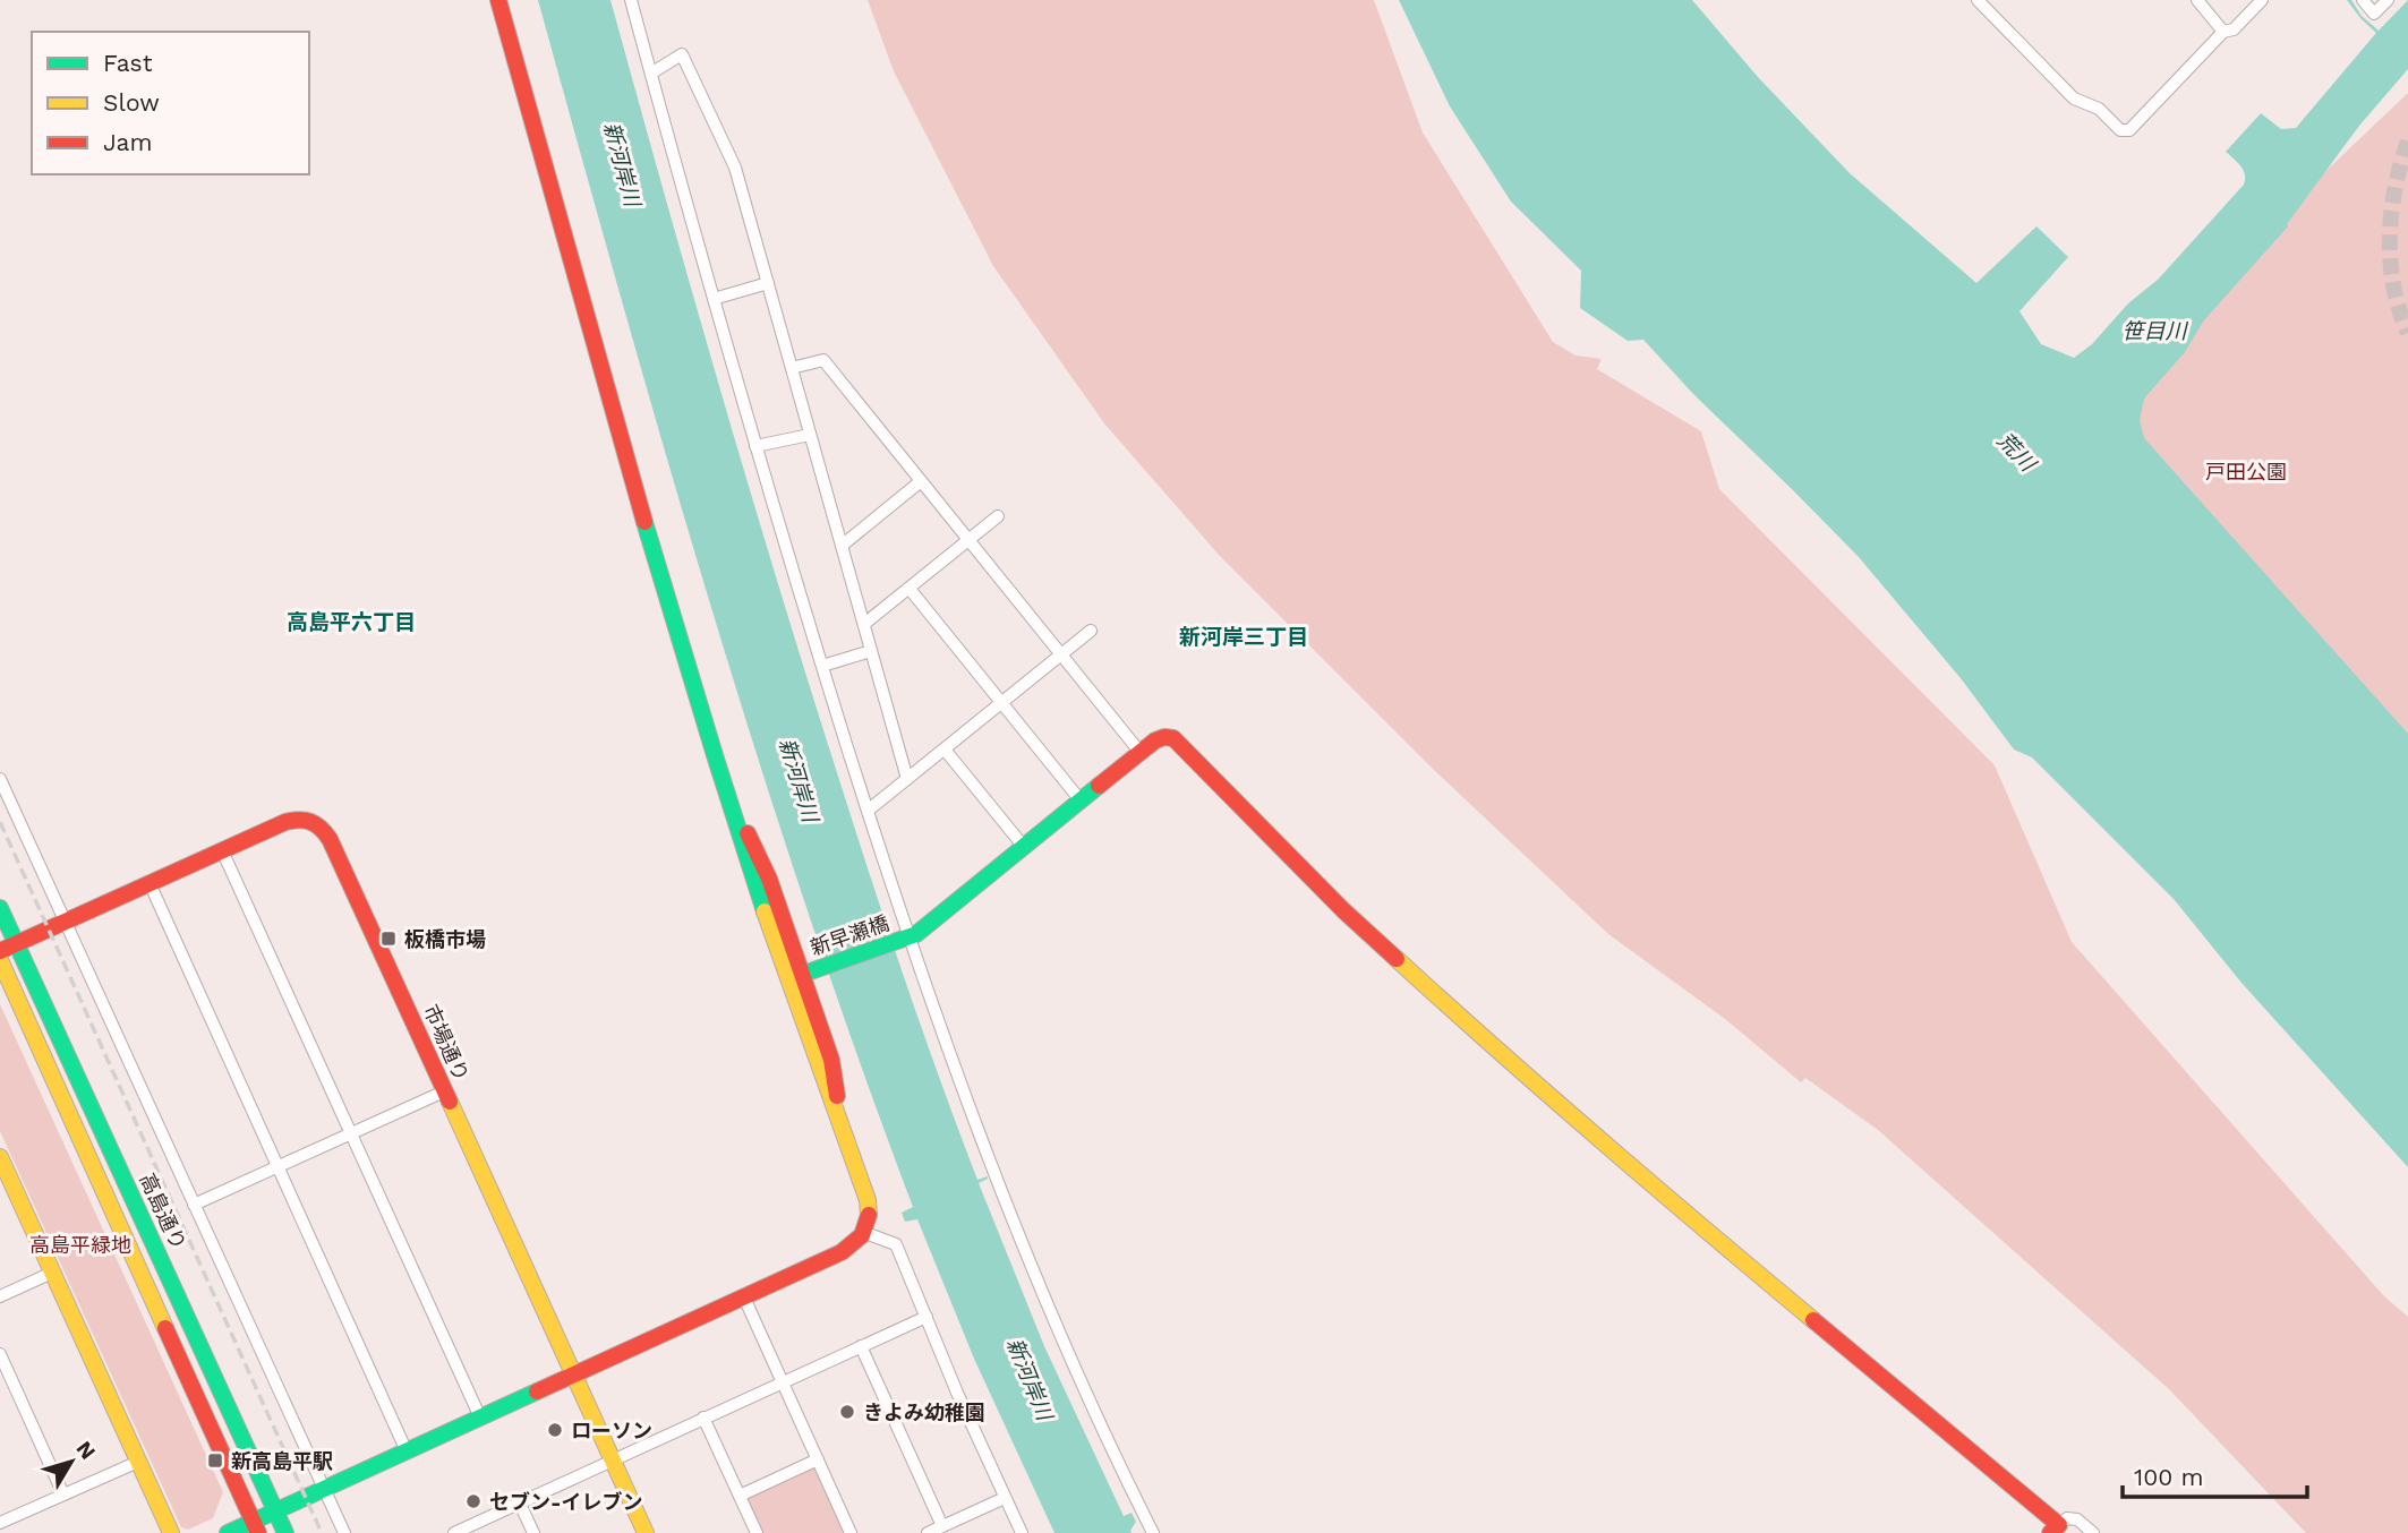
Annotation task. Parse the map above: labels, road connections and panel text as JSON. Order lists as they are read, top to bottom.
{
  "streets": {
    "street": ["新早瀬橋", "市場通り", "高島通り"]
  },
  "crossings": [
    ["市場通り", "高島通り"]
  ],
  "districts": ["高島平六丁目", "新河岸三丁目"],
  "water": ["新河岸川", "笹目川", "荒川"],
  "parks": ["戸田公園", "高島平緑地"],
  "places": {
    "transit": ["板橋市場", "新高島平駅"],
    "other": ["きよみ幼稚園", "ローソン", "セブン-イレブン"]
  },
  "legend": ["Fast", "Slow", "Jam"],
  "scale_bar": "100 m",
  "north": "top right"
}
